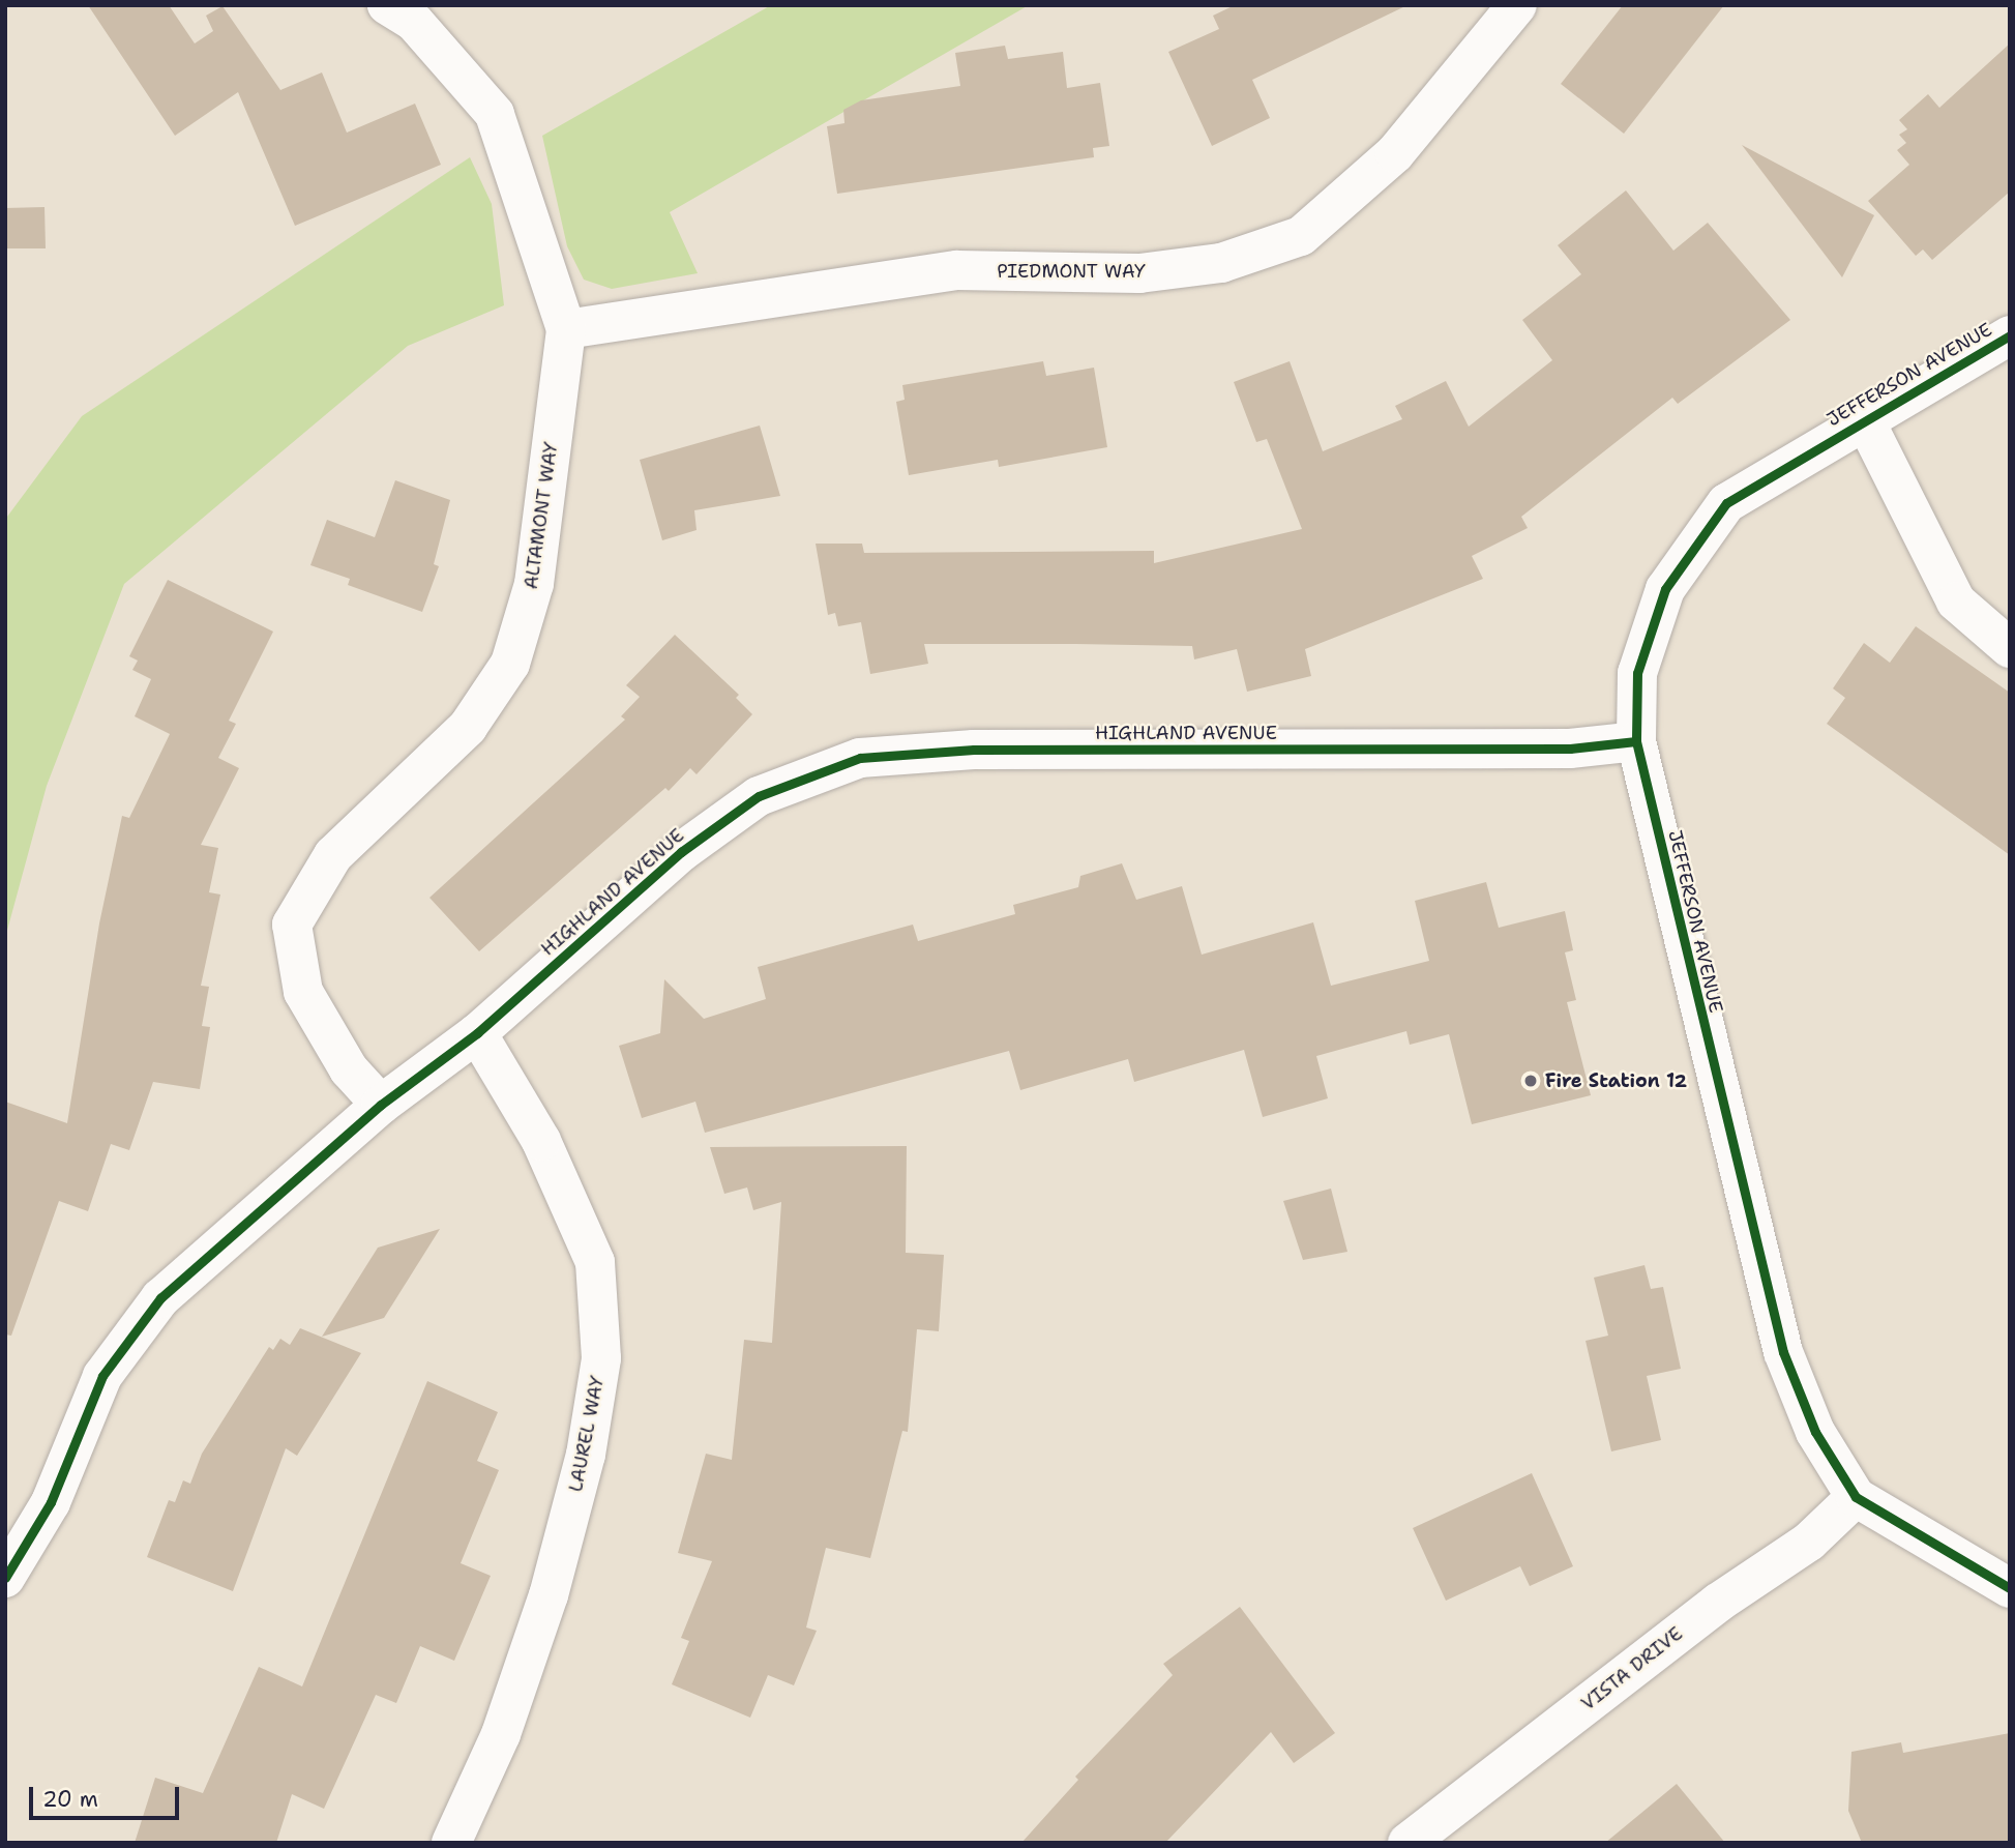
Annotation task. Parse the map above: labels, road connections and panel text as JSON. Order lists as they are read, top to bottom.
{
  "streets": {
    "street": [
      "PIEDMONT WAY",
      "JEFFERSON AVENUE",
      "ALTAMONT WAY",
      "HIGHLAND AVENUE",
      "LAUREL WAY",
      "VISTA DRIVE"
    ]
  },
  "crossings": [
    ["PIEDMONT WAY", "ALTAMONT WAY"],
    ["JEFFERSON AVENUE", "HIGHLAND AVENUE"],
    ["JEFFERSON AVENUE", "VISTA DRIVE"],
    ["ALTAMONT WAY", "HIGHLAND AVENUE"],
    ["HIGHLAND AVENUE", "LAUREL WAY"]
  ],
  "places": ["Fire Station 12"],
  "scale_bar": "20 m"
}
